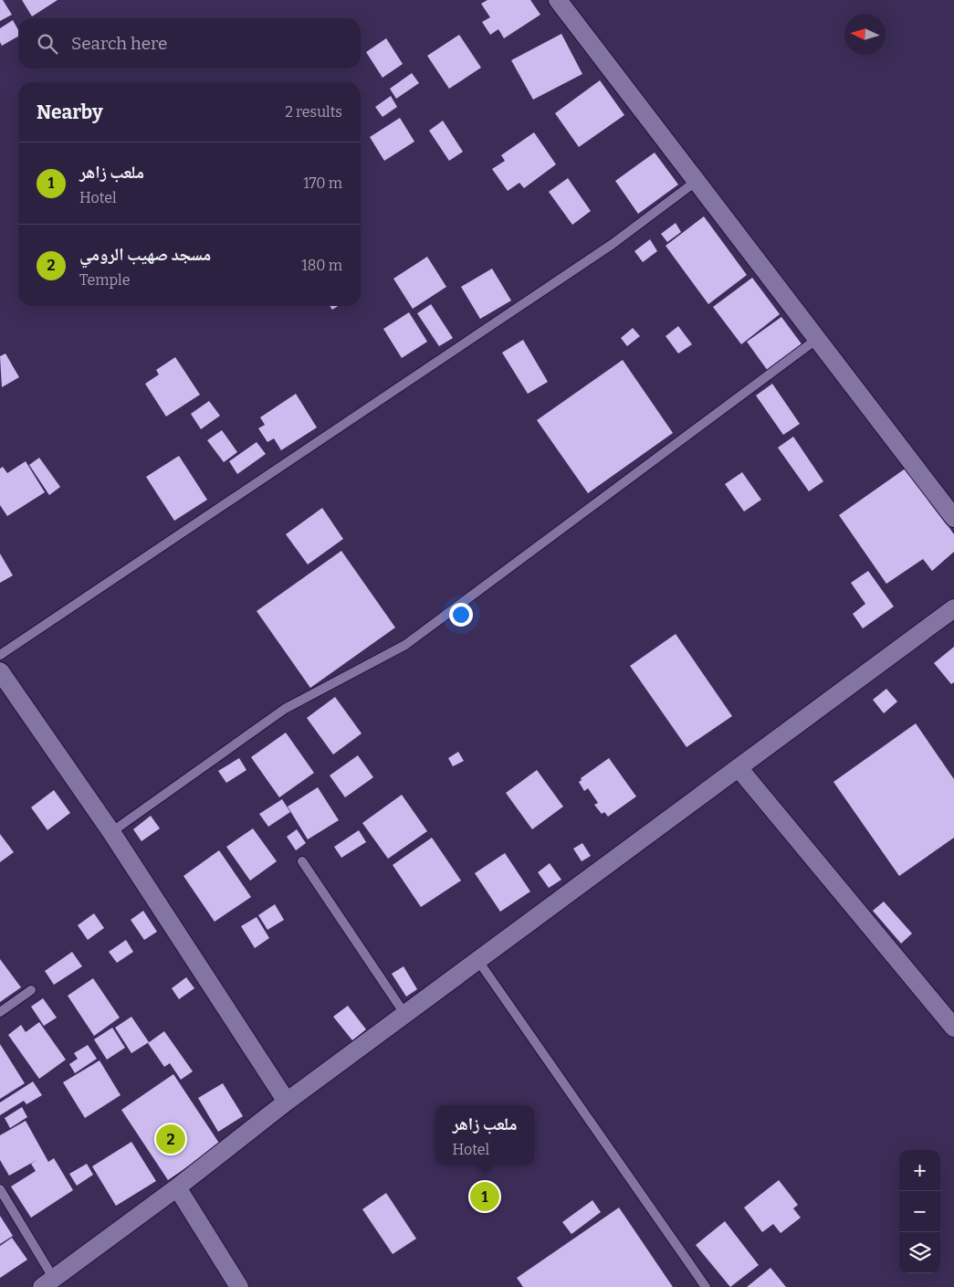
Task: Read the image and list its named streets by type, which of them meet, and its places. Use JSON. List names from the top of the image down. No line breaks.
{"north":"left","page":{"search":"Search here","heading":["Nearby","2 results"],"list":[{"mark":"1","name":"ملعب زاهر","note":"Hotel","value":"170 m"},{"mark":"2","name":"مسجد صهيب الرومي","note":"Temple","value":"180 m"}],"popup":["ملعب زاهر","Hotel"],"pins":["2","1"],"map_buttons":["+","−"]}}
